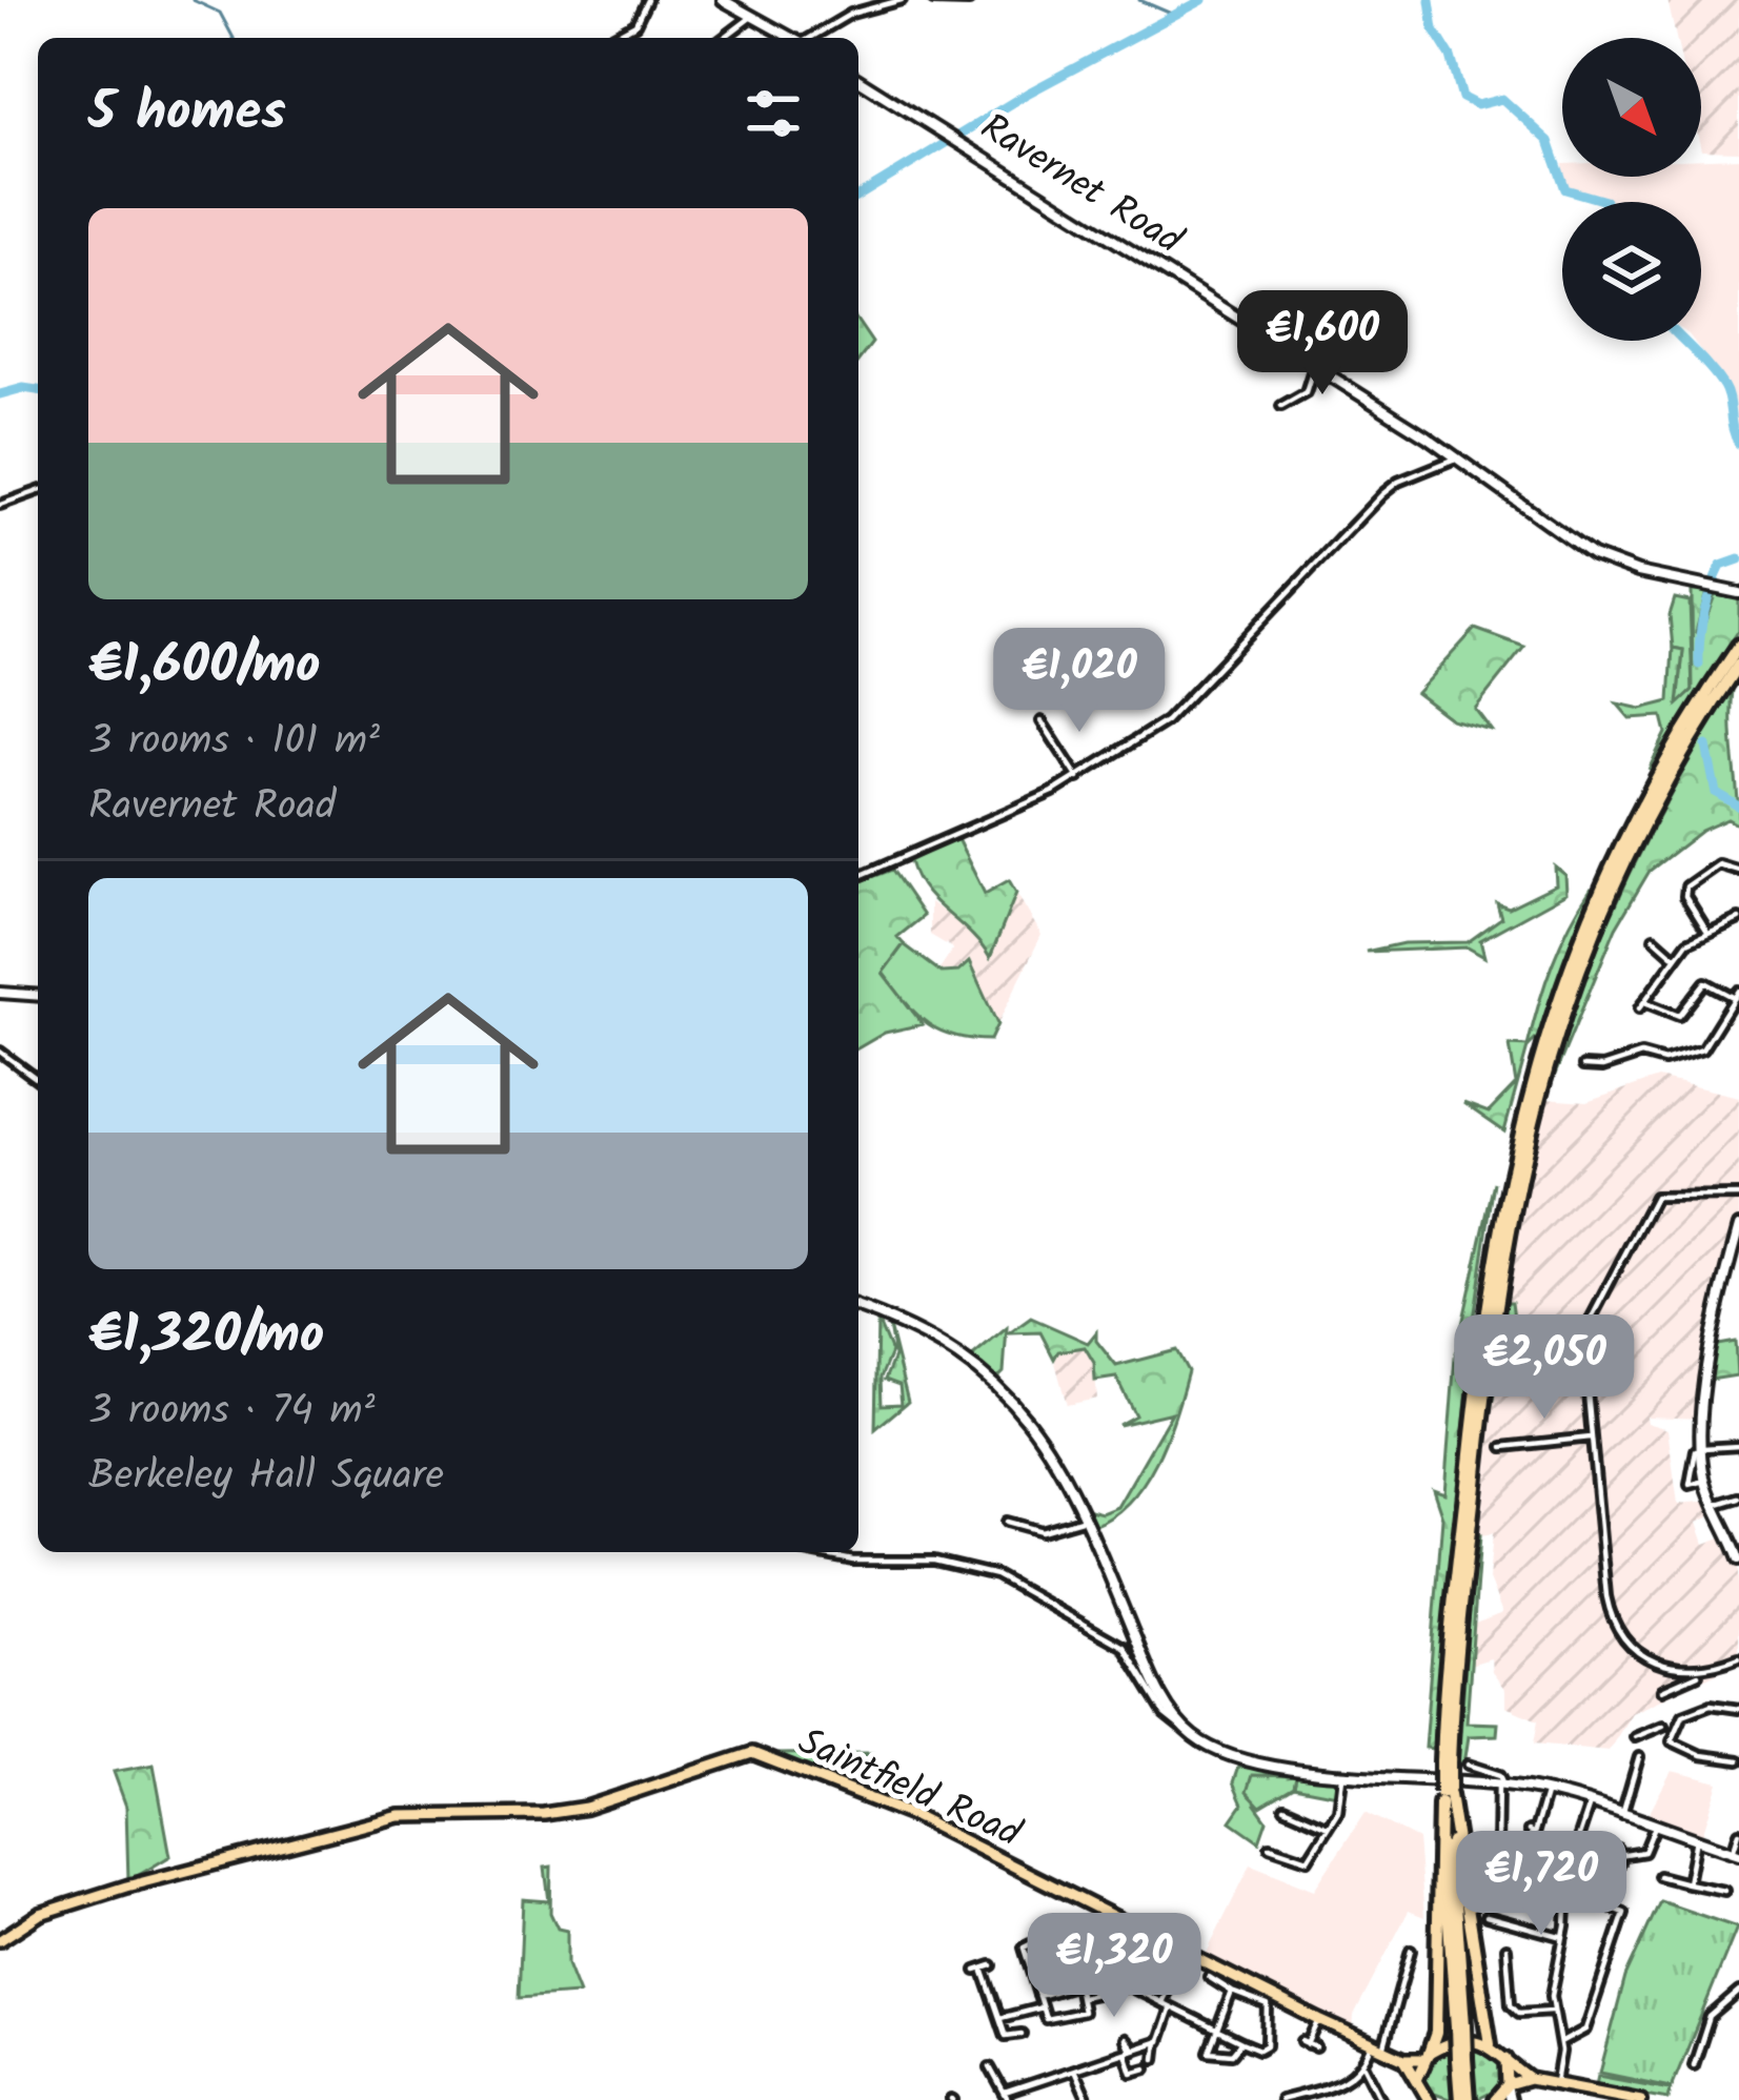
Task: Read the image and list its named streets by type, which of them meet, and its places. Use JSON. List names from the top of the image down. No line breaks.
{"streets":{"main road":["Saintfield Road"],"street":["Ravernet Road"]},"north":"bottom right","page":{"heading":"5 homes","list":[{"name":"€1,600/mo","note":"3 rooms · 101 m² · Ravernet Road"},{"name":"€1,320/mo","note":"3 rooms · 74 m² · Berkeley Hall Square"}],"price":["€1,600","€1,020","€2,050","€1,720","€1,320"]}}
